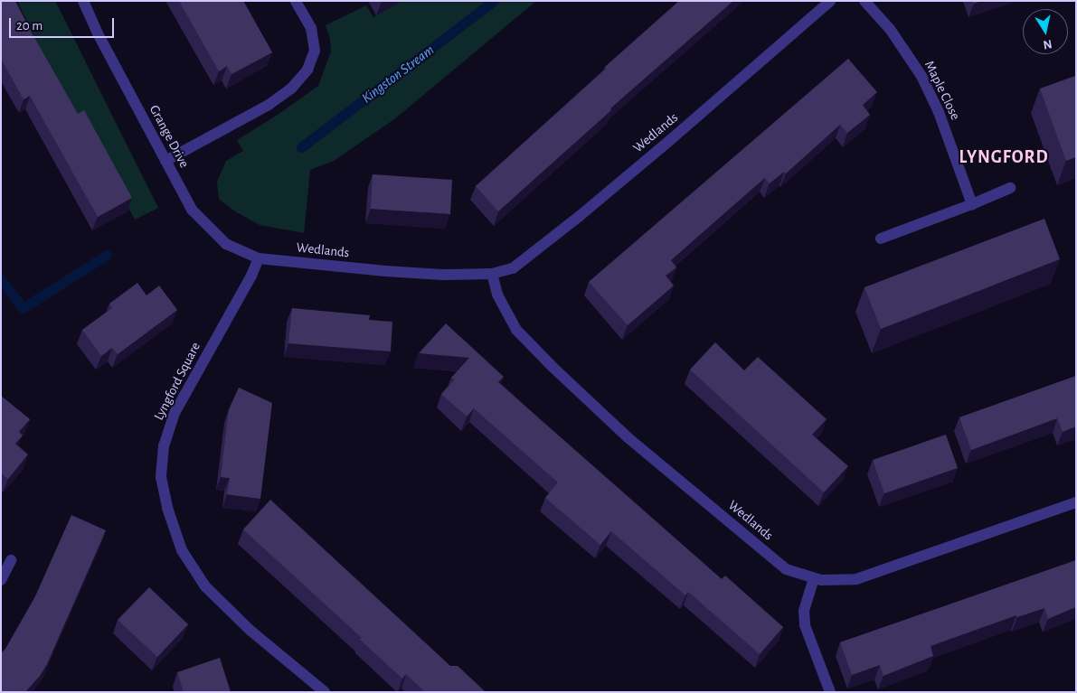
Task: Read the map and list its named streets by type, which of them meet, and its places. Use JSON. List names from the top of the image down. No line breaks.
{"streets":{"street":["Maple Close","Wedlands","Grange Drive","Lyngford Square"]},"crossings":[["Wedlands","Grange Drive"],["Wedlands","Lyngford Square"],["Grange Drive","Lyngford Square"]],"districts":["LYNGFORD"],"water":["Kingston Stream"],"scale_bar":"20 m","north":"bottom"}
